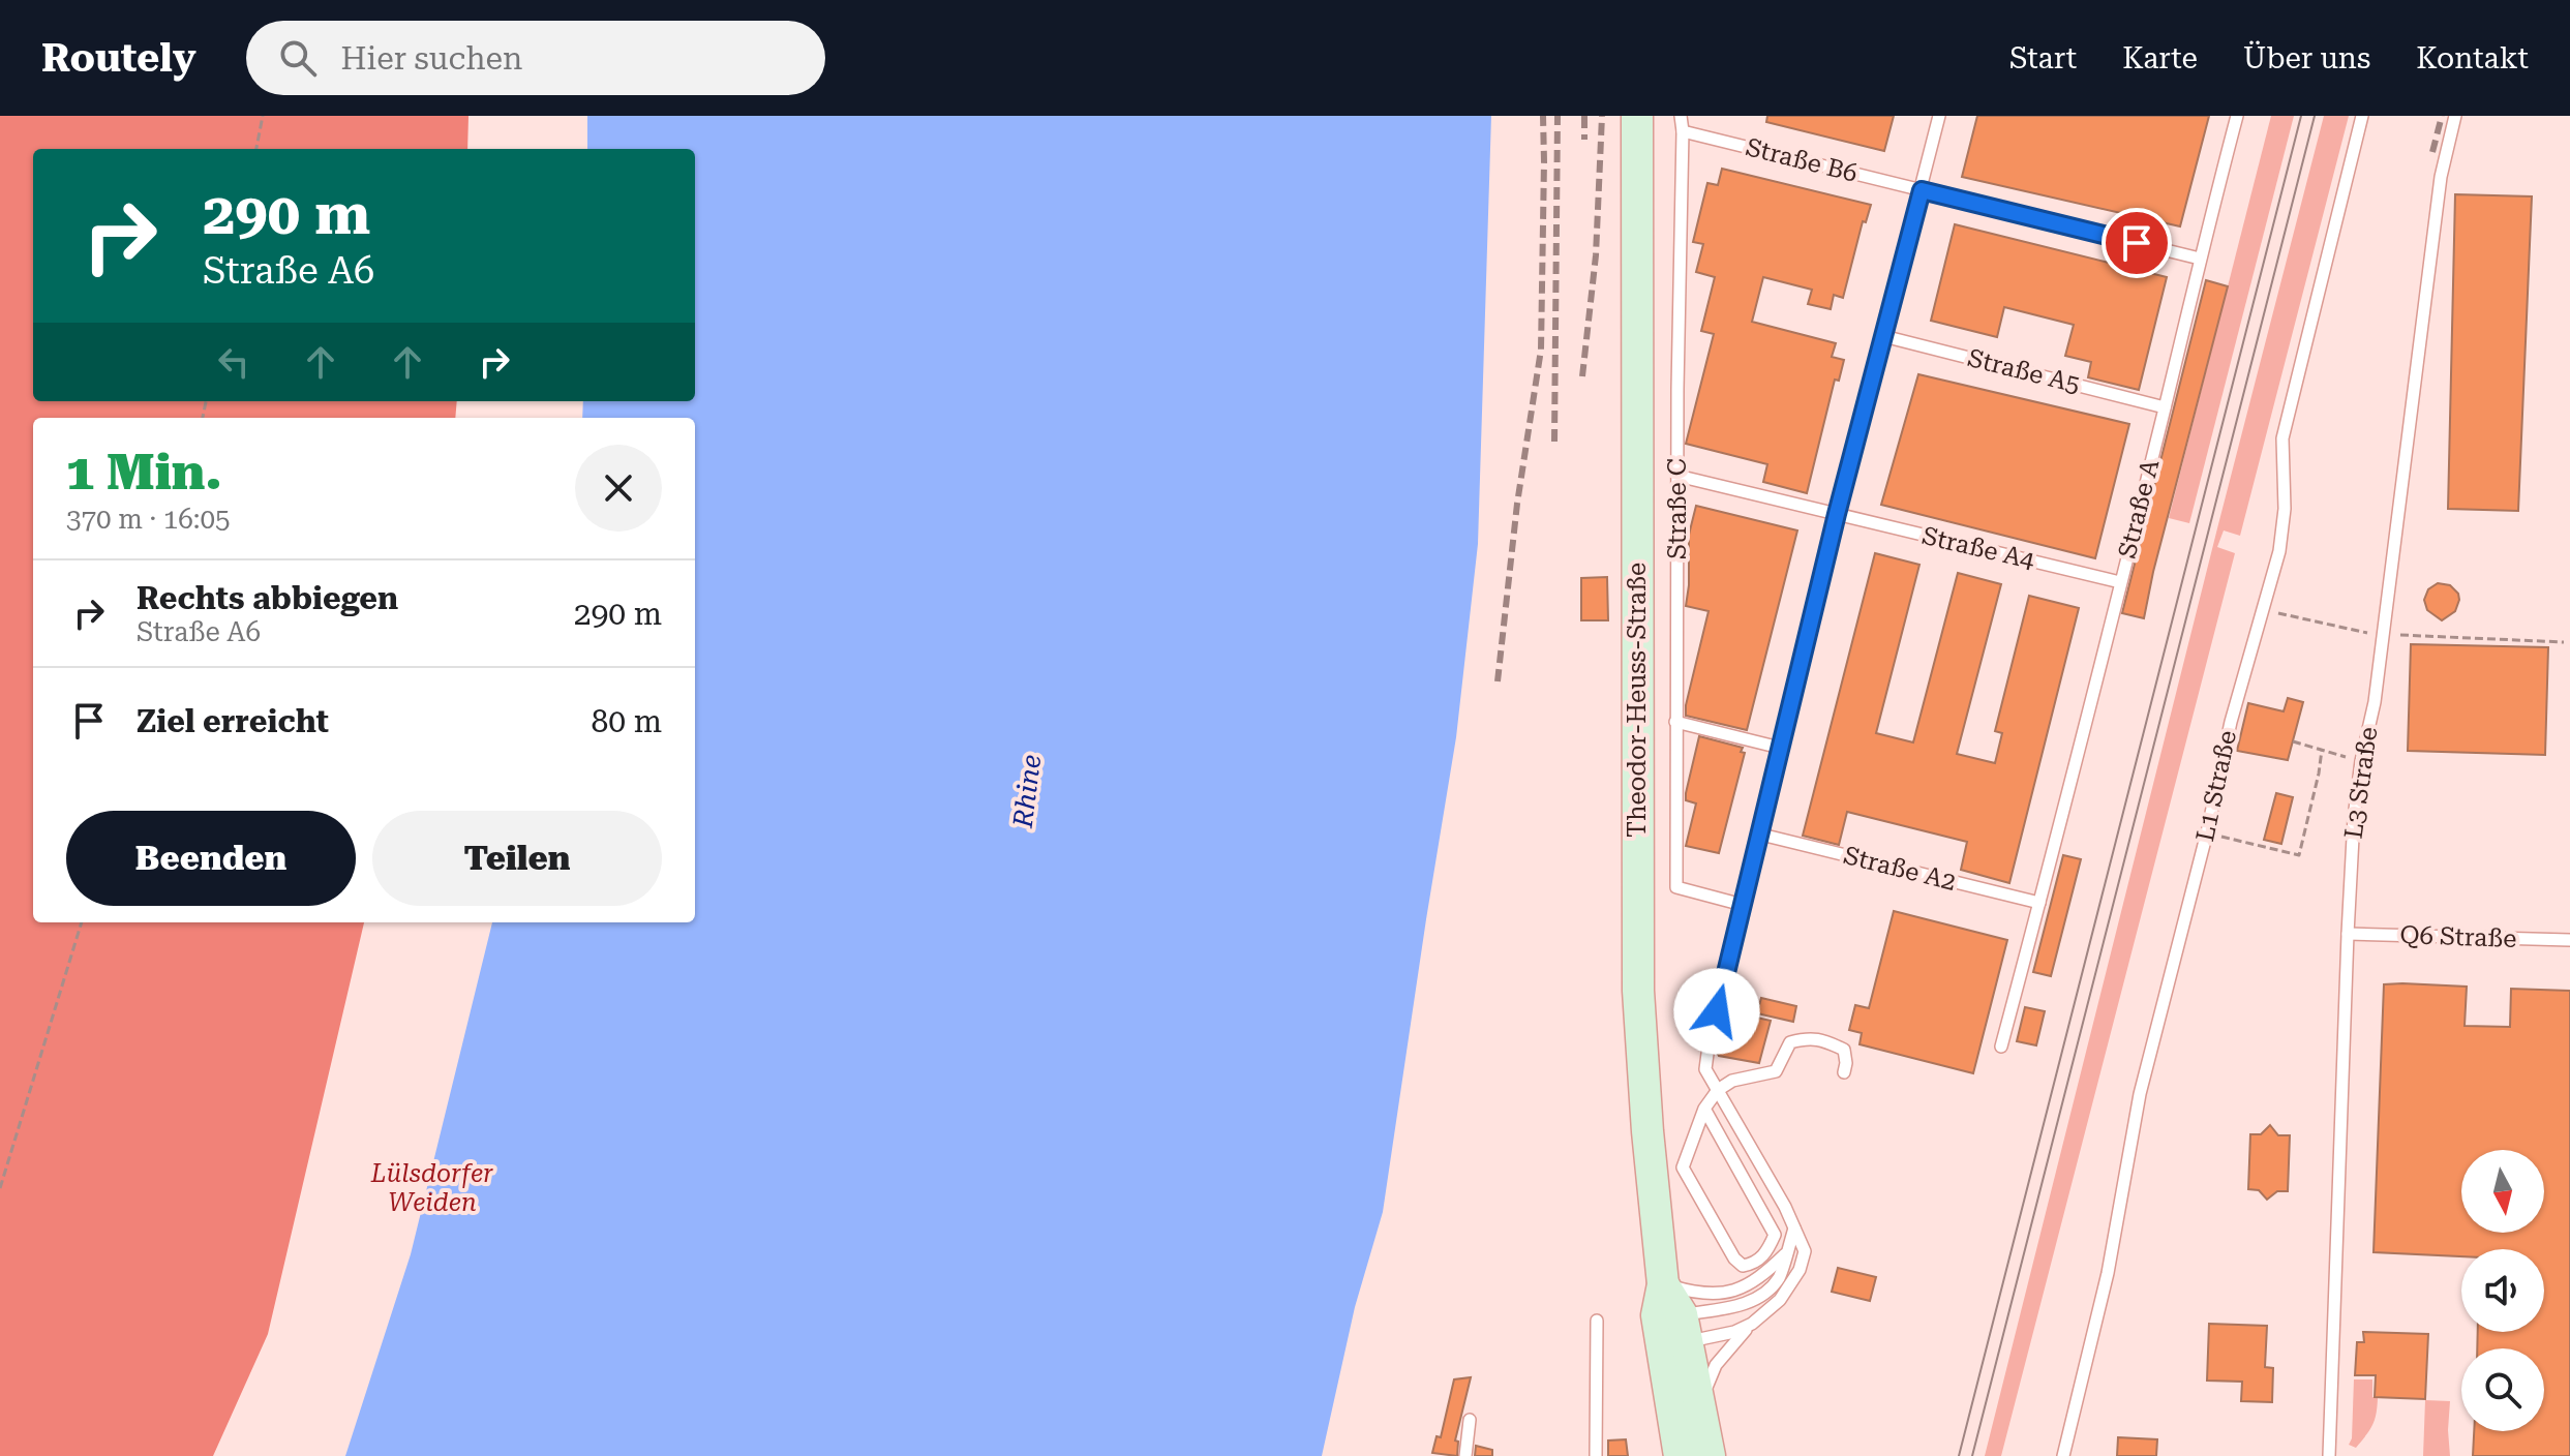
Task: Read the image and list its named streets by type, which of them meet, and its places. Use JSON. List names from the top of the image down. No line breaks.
{"streets":{"main road":["Theodor-Heuss-Straße"],"lane":["Straße B6","Straße A5","Straße C","Straße A","Straße A4","L3 Straße","L1 Straße","Straße A2","Q6 Straße"]},"crossings":[["Straße B6","Straße C"],["Straße B6","Straße A"],["Straße A5","Straße A"],["Straße C","Straße A4"],["Straße A","Straße A4"],["Straße A","Straße A2"],["L3 Straße","Q6 Straße"]],"water":["Rhine"],"parks":["Lülsdorfer Weiden"],"north":"bottom","page":{"header":"Routely","search":"Hier suchen","nav":["Start","Karte","Über uns","Kontakt"],"turn":["290 m","Straße A6"],"heading":["1 Min.","370 m · 16:05"],"list":[{"name":"Rechts abbiegen","note":"Straße A6","value":"290 m"},{"name":"Ziel erreicht","value":"80 m"}],"buttons":["Beenden","Teilen"]}}
